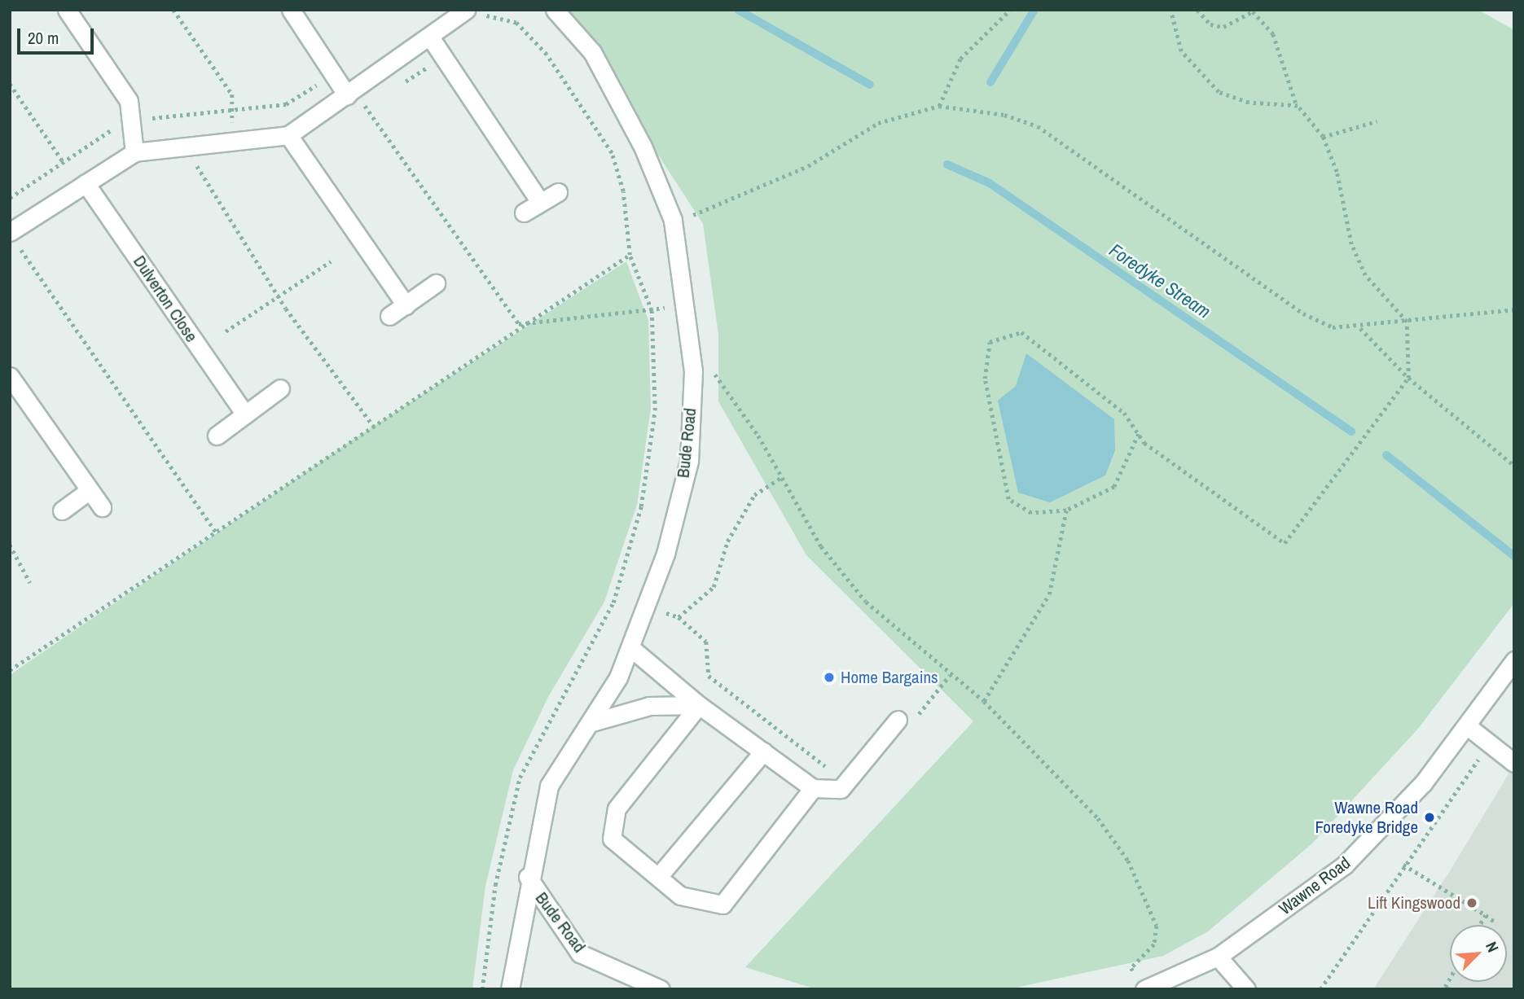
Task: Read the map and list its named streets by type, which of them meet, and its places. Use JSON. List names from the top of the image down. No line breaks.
{"streets":{"street":["Dulverton Close","Bude Road","Wawne Road"]},"water":["Foredyke Stream"],"places":["Home Bargains","Wawne Road Foredyke Bridge","Lift Kingswood"],"scale_bar":"20 m","north":"top right"}
